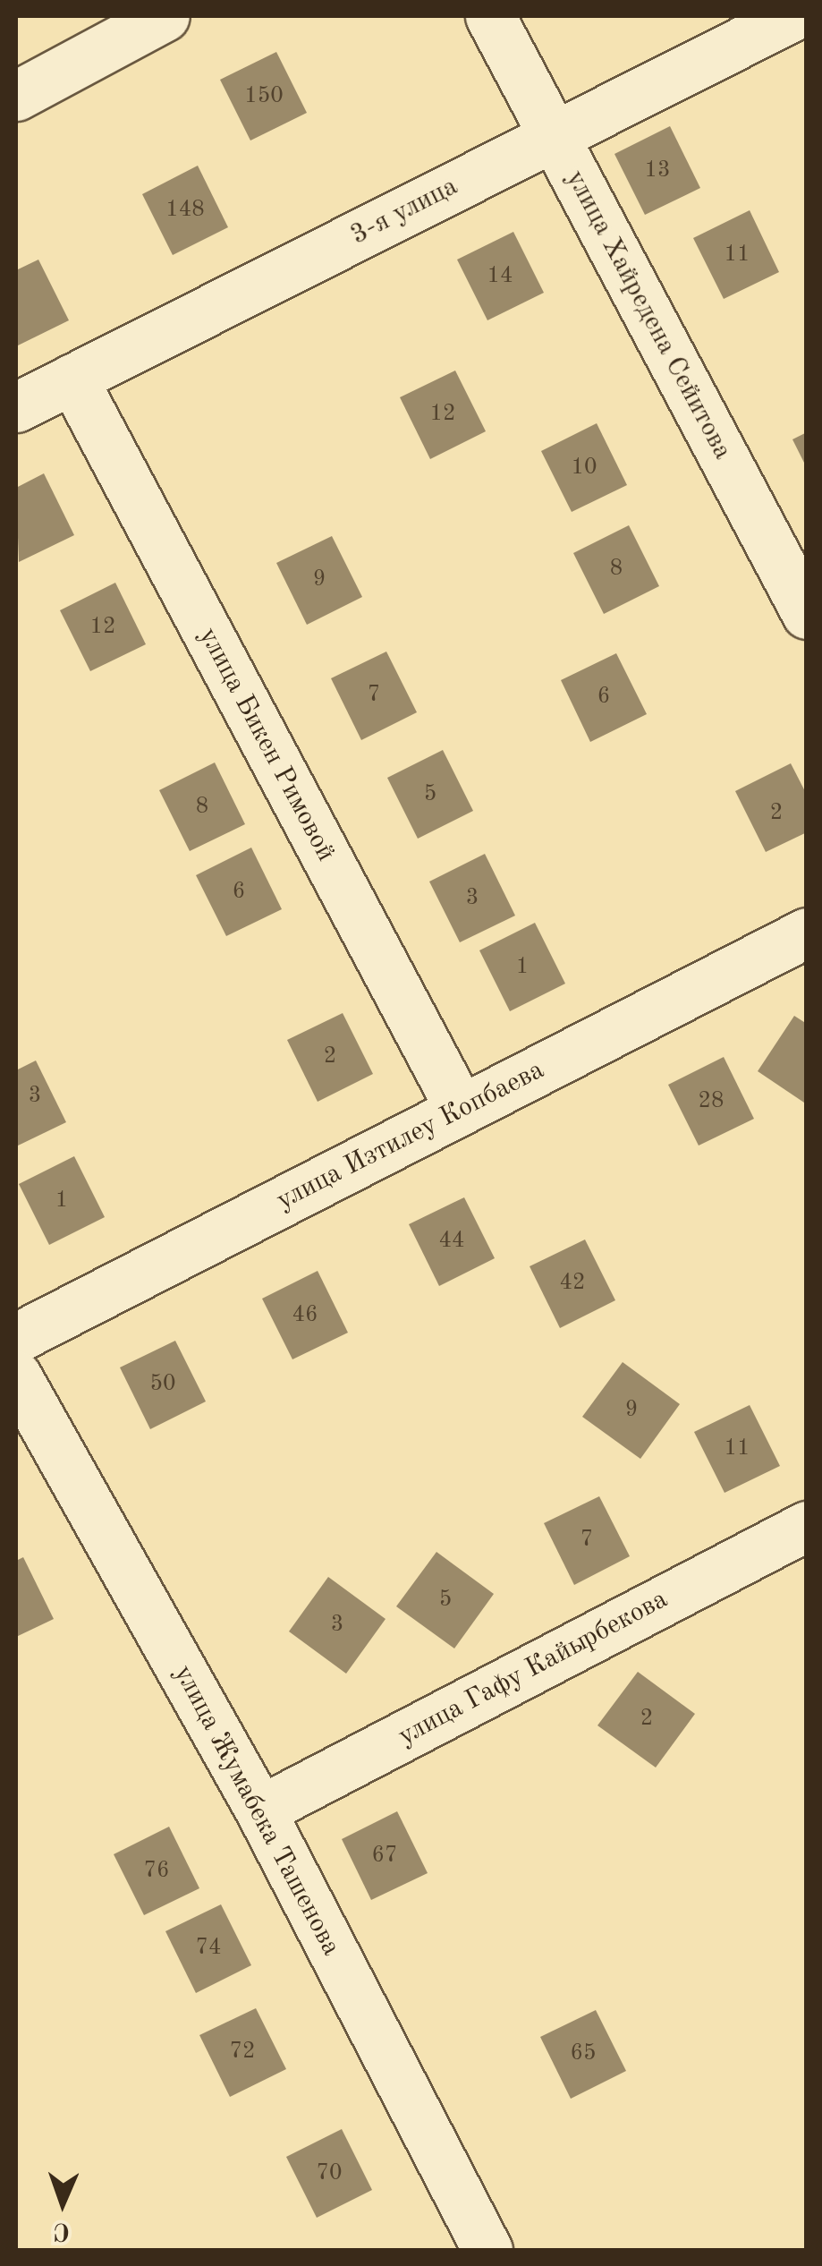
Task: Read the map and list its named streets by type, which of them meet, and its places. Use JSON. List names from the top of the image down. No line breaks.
{"streets":{"street":["3-я улица","улица Хайредена Сейитова","улица Бикен Римовой","улица Изтилеу Копбаева","улица Гафу Кайырбекова","улица Жумабека Ташенова"]},"crossings":[["3-я улица","улица Хайредена Сейитова"],["3-я улица","улица Бикен Римовой"],["улица Бикен Римовой","улица Изтилеу Копбаева"],["улица Гафу Кайырбекова","улица Жумабека Ташенова"]],"house_numbers":["150","13","148","11","14","12","10","8","9","12","7","6","5","8","2","6","3","1","2","3","28","1","44","42","46","50","9","11","7","5","3","2","67","76","74","72","65","70"],"north":"bottom"}
